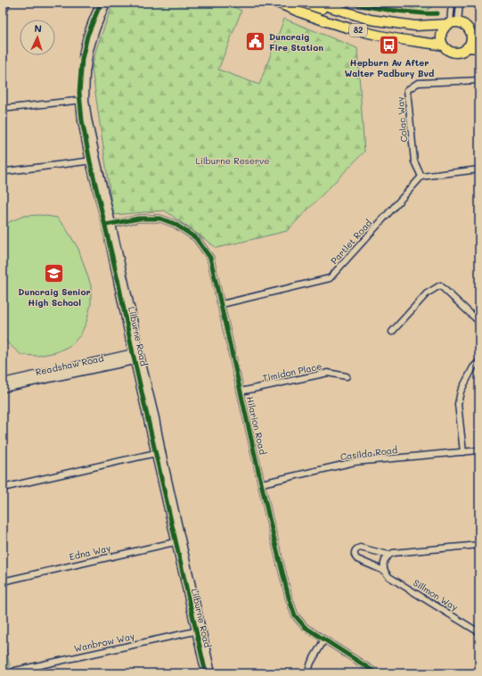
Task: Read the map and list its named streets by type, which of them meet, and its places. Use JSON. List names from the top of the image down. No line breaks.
{"streets":{"main road":["82"],"street":["Colac Way","Partlet Road","Lilburne Road","Readshaw Road","Timidon Place","Hilarion Road","Casilda Road","Edna Way","Sillmon Way","Wanbrow Way"]},"crossings":[["Colac Way","Partlet Road"],["Partlet Road","Hilarion Road"],["Lilburne Road","Readshaw Road"],["Lilburne Road","Hilarion Road"],["Lilburne Road","Edna Way"],["Lilburne Road","Wanbrow Way"],["Timidon Place","Hilarion Road"],["Hilarion Road","Casilda Road"]],"parks":["Lilburne Reserve"],"places":{"public building":["Duncraig Fire Station"],"bus stop":["Hepburn Av After Walter Padbury Bvd"],"school or university":["Duncraig Senior High School"]},"north":"top"}
